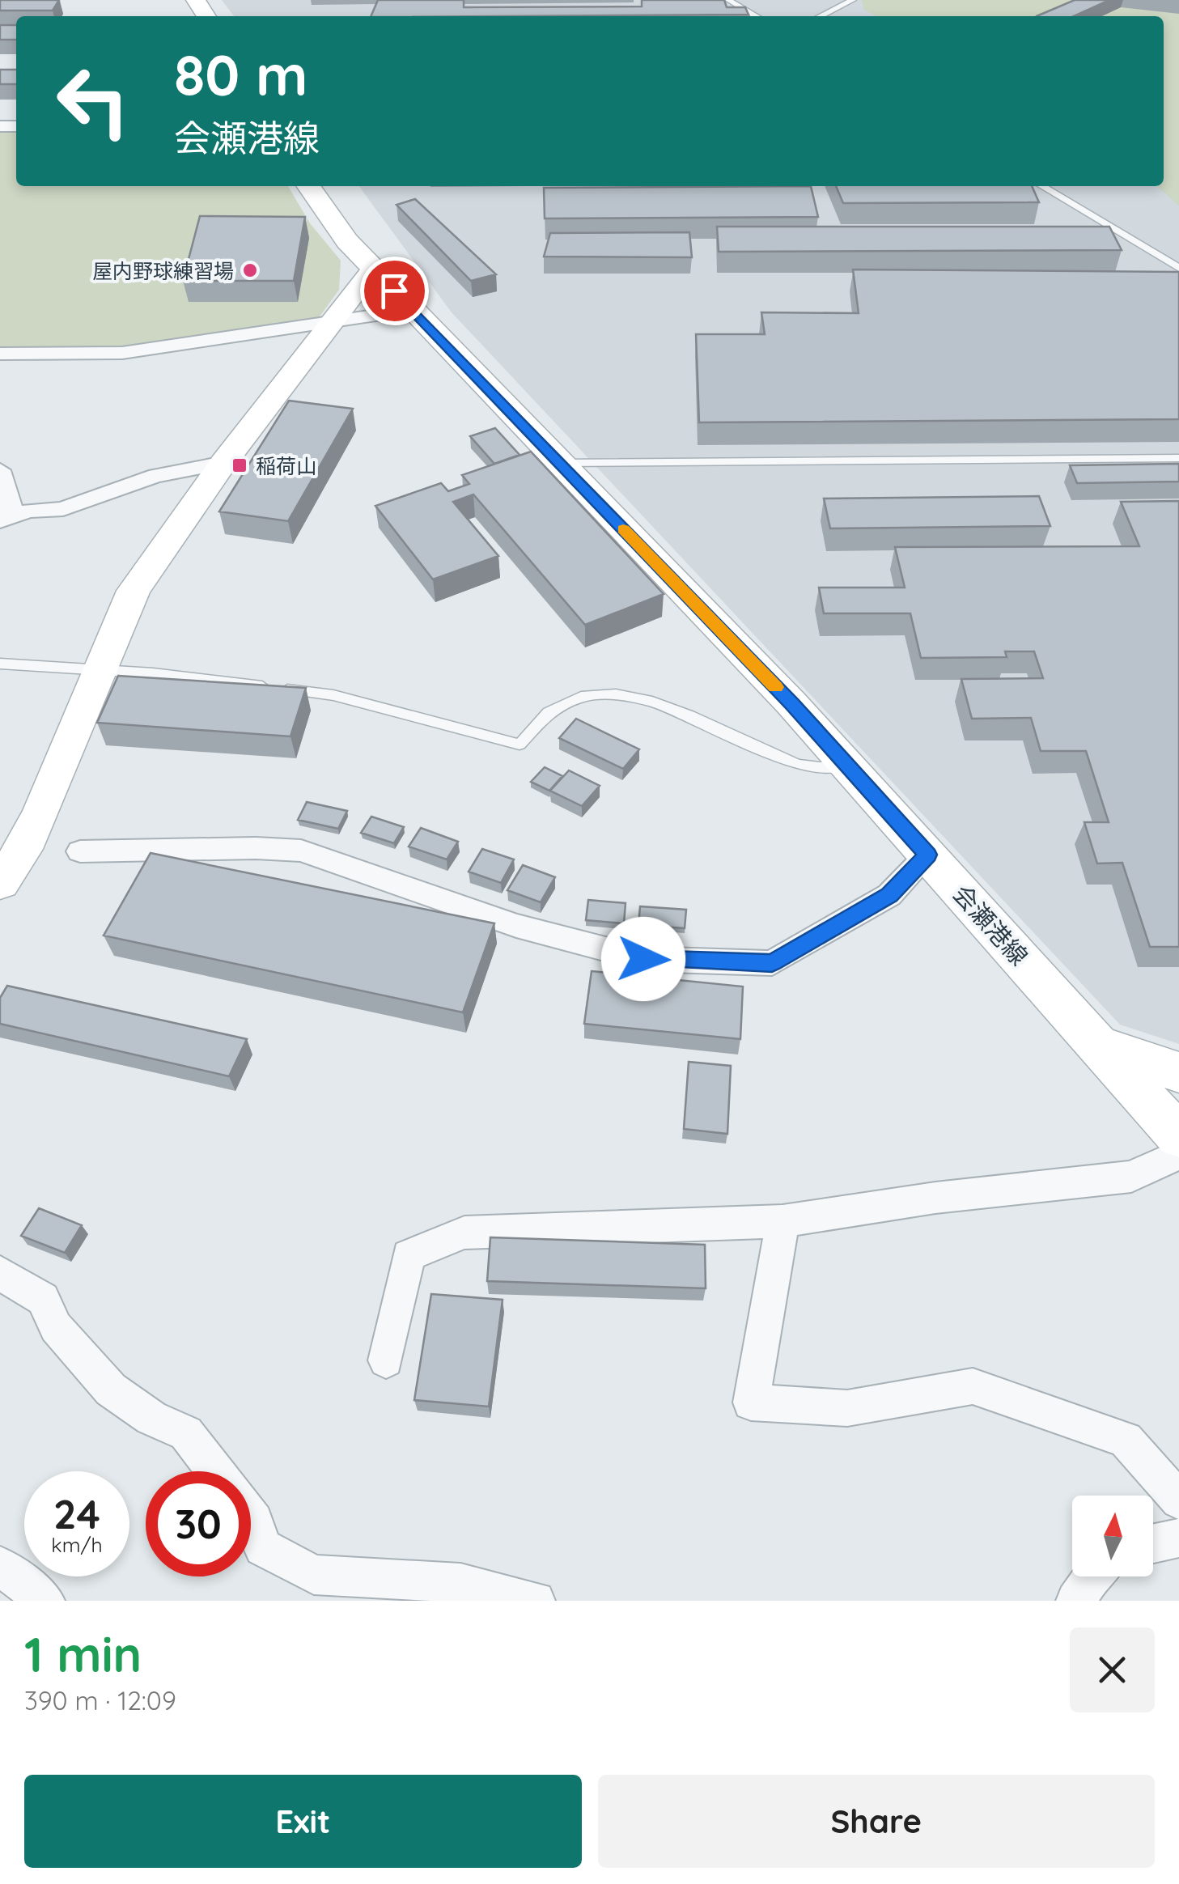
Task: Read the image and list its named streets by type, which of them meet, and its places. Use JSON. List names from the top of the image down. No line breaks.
{"streets":{"main road":["会瀬港線"]},"places":{"other":["屋内野球練習場"],"transit":["稲荷山"]},"north":"top","page":{"turn":["80 m","会瀬港線"],"speed":"24 km/h","limit":"30","heading":["1 min","390 m · 12:09"],"buttons":["Exit","Share"]}}
